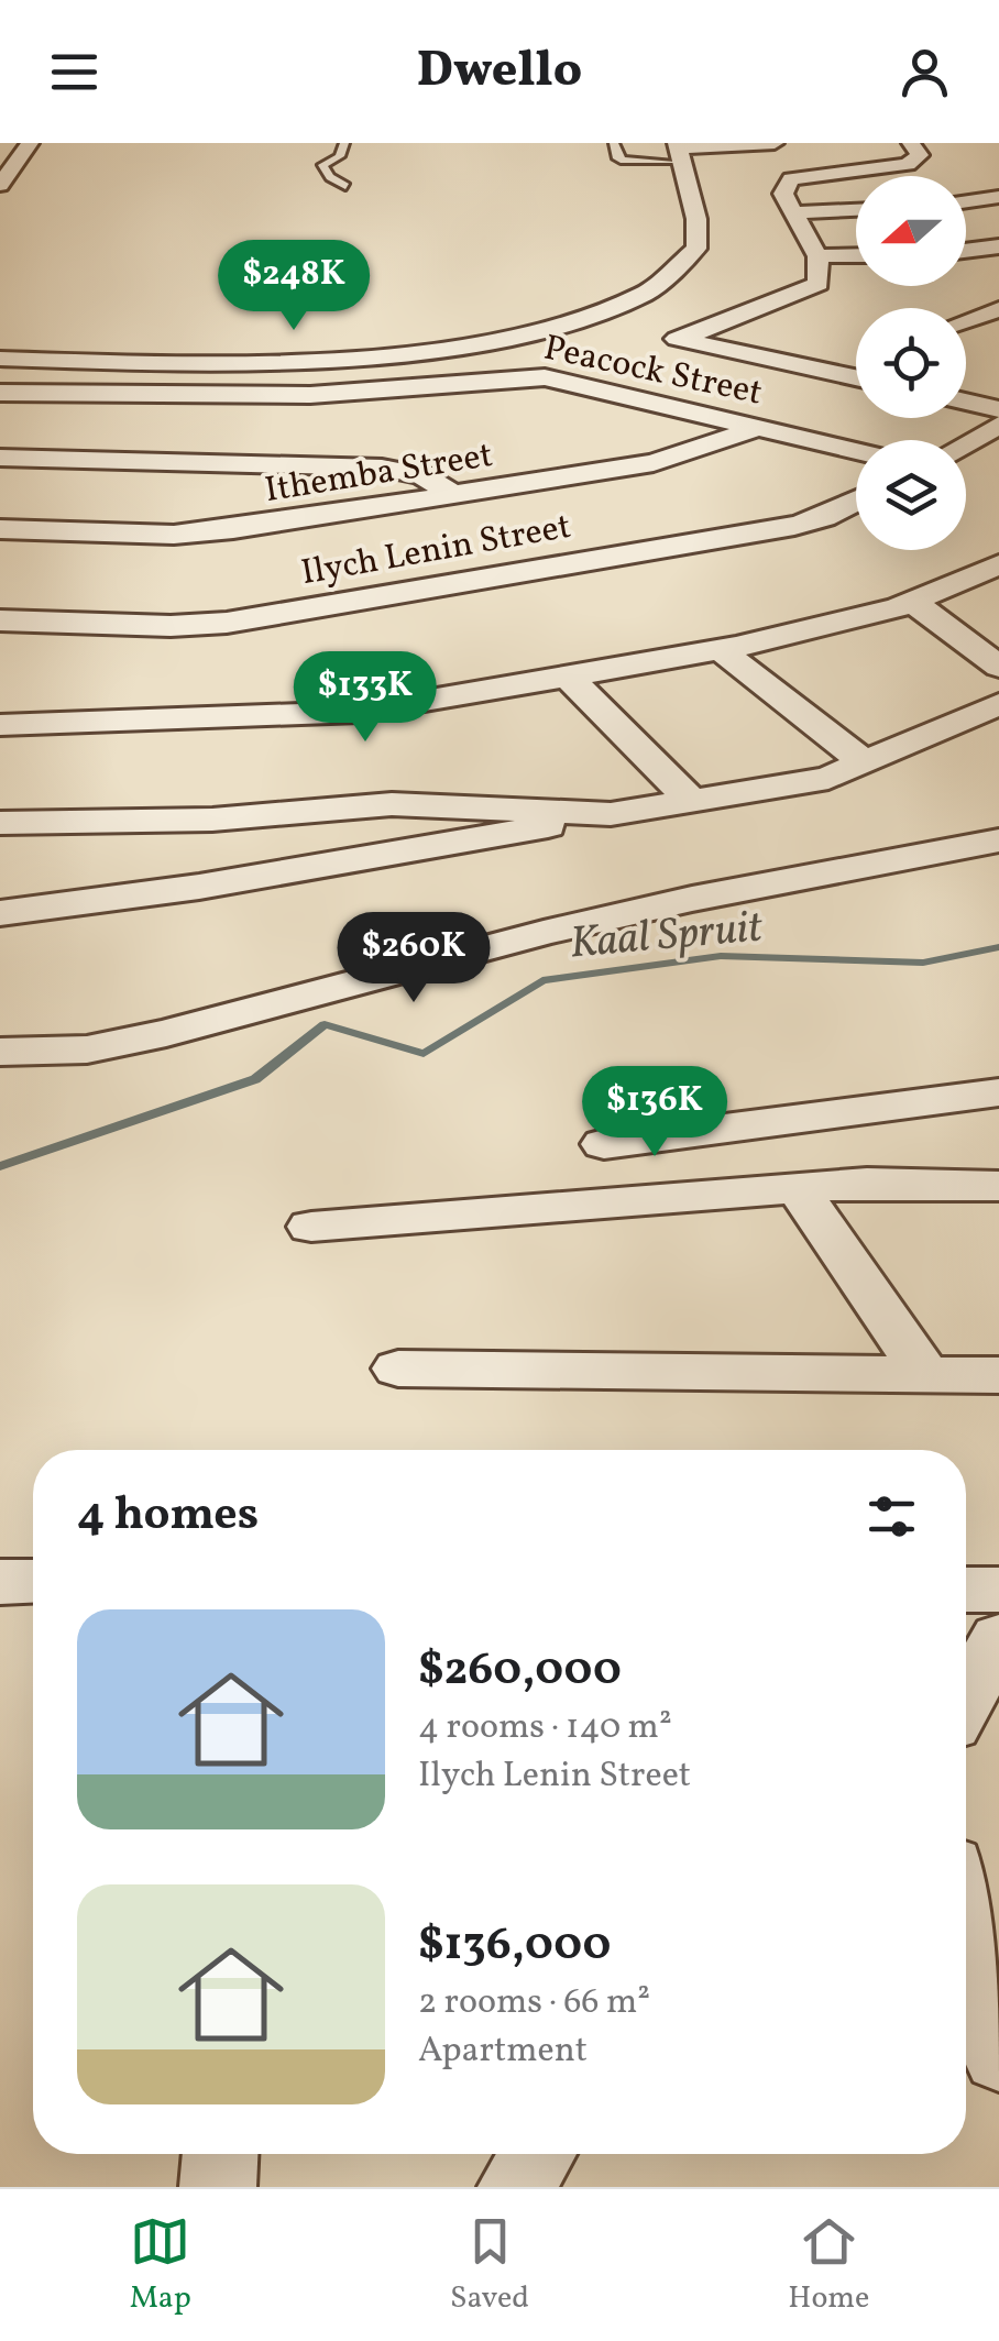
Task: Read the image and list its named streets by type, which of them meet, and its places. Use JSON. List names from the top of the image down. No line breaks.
{"streets":{"street":["Peacock Street","Ithemba Street","Ilych Lenin Street"]},"crossings":[["Peacock Street","Ithemba Street"],["Ithemba Street","Ilych Lenin Street"]],"water":["Kaal Spruit"],"north":"left","page":{"header":"Dwello","price":["$248K","$133K","$260K","$136K"],"heading":"4 homes","list":[{"name":"$260,000","note":"4 rooms · 140 m² · Ilych Lenin Street"},{"name":"$136,000","note":"2 rooms · 66 m² · Apartment"}],"tabs":["Map","Saved","Home"]}}
